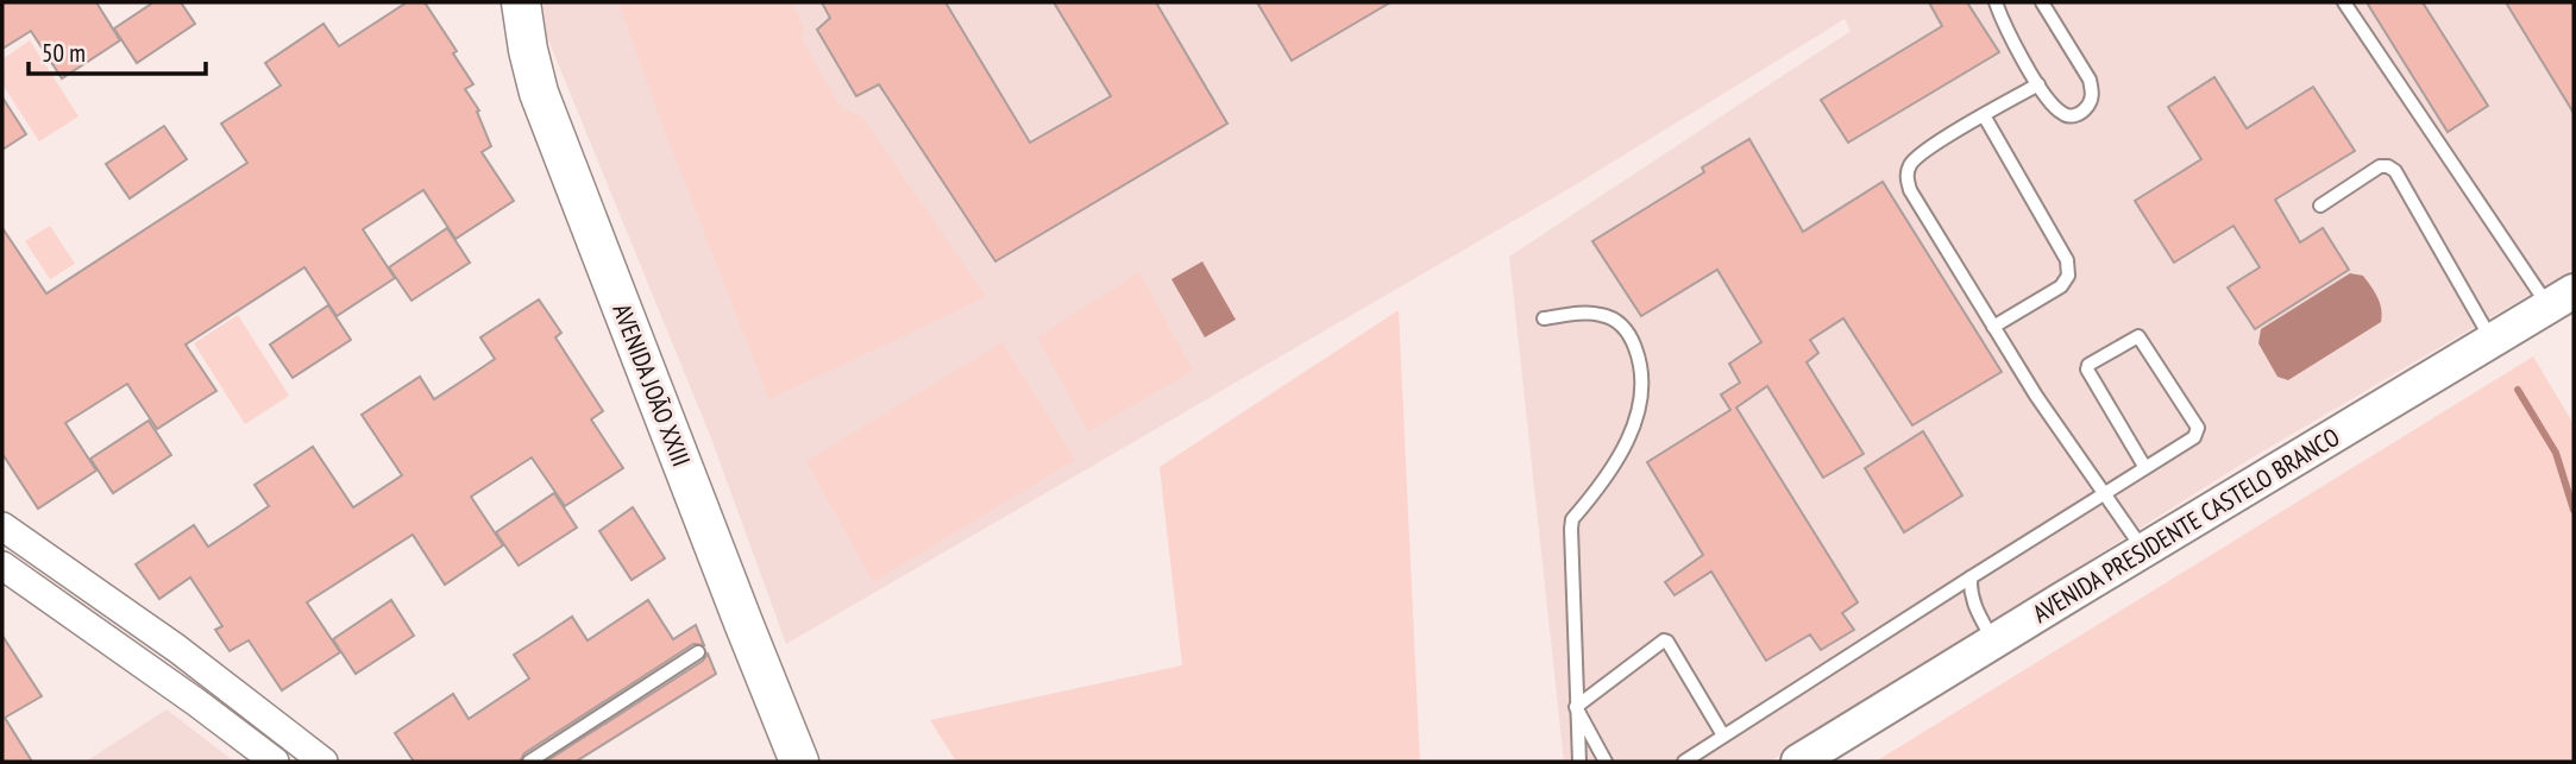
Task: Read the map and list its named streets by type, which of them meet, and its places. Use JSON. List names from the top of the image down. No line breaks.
{"streets":{"main road":["AVENIDA JOÃO XXIII"],"street":["AVENIDA PRESIDENTE CASTELO BRANCO"]},"scale_bar":"50 m"}
